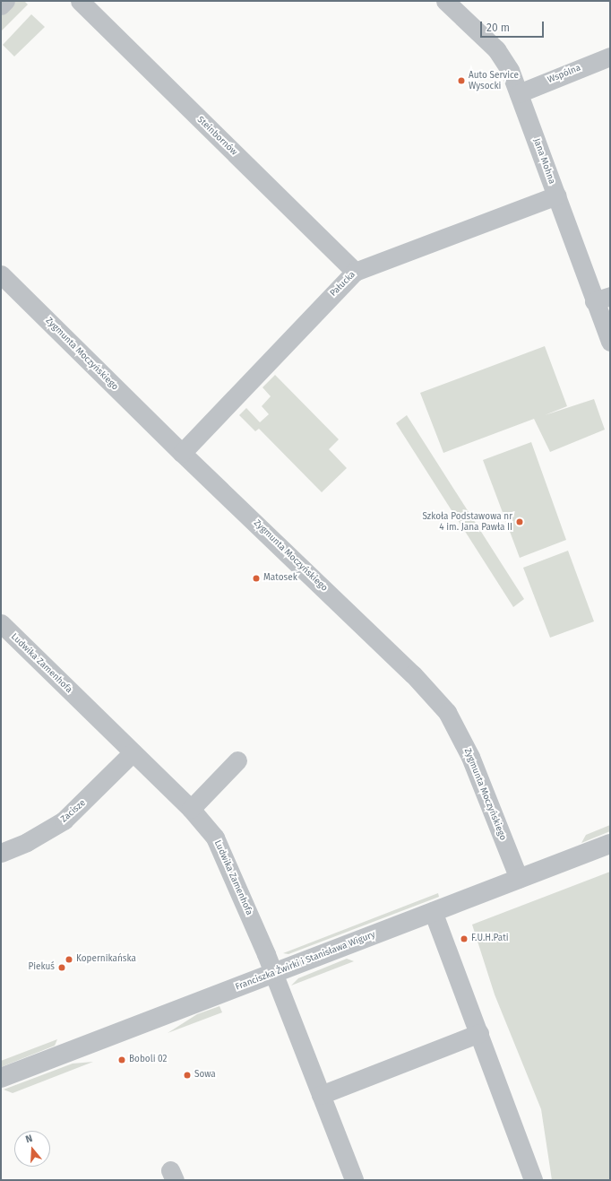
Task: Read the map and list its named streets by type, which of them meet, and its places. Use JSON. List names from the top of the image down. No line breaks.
{"streets":{"street":["Wspólna","Steinbornów","Jana Mohna","Pałucka","Zygmunta Moczyńskiego","Ludwika Zamenhofa","Zacisze","Franciszka Żwirki i Stanisława Wigury"]},"crossings":[["Wspólna","Jana Mohna"],["Steinbornów","Pałucka"],["Jana Mohna","Pałucka"],["Pałucka","Zygmunta Moczyńskiego"],["Zygmunta Moczyńskiego","Franciszka Żwirki i Stanisława Wigury"],["Ludwika Zamenhofa","Zacisze"],["Ludwika Zamenhofa","Franciszka Żwirki i Stanisława Wigury"]],"places":["Auto Service Wysocki","Szkoła Podstawowa nr 4 im. Jana Pawła II","Matosek","F.U.H.Pati","Kopernikańska","Piekuś","Boboli 02","Sowa"],"scale_bar":"20 m","north":"top"}
